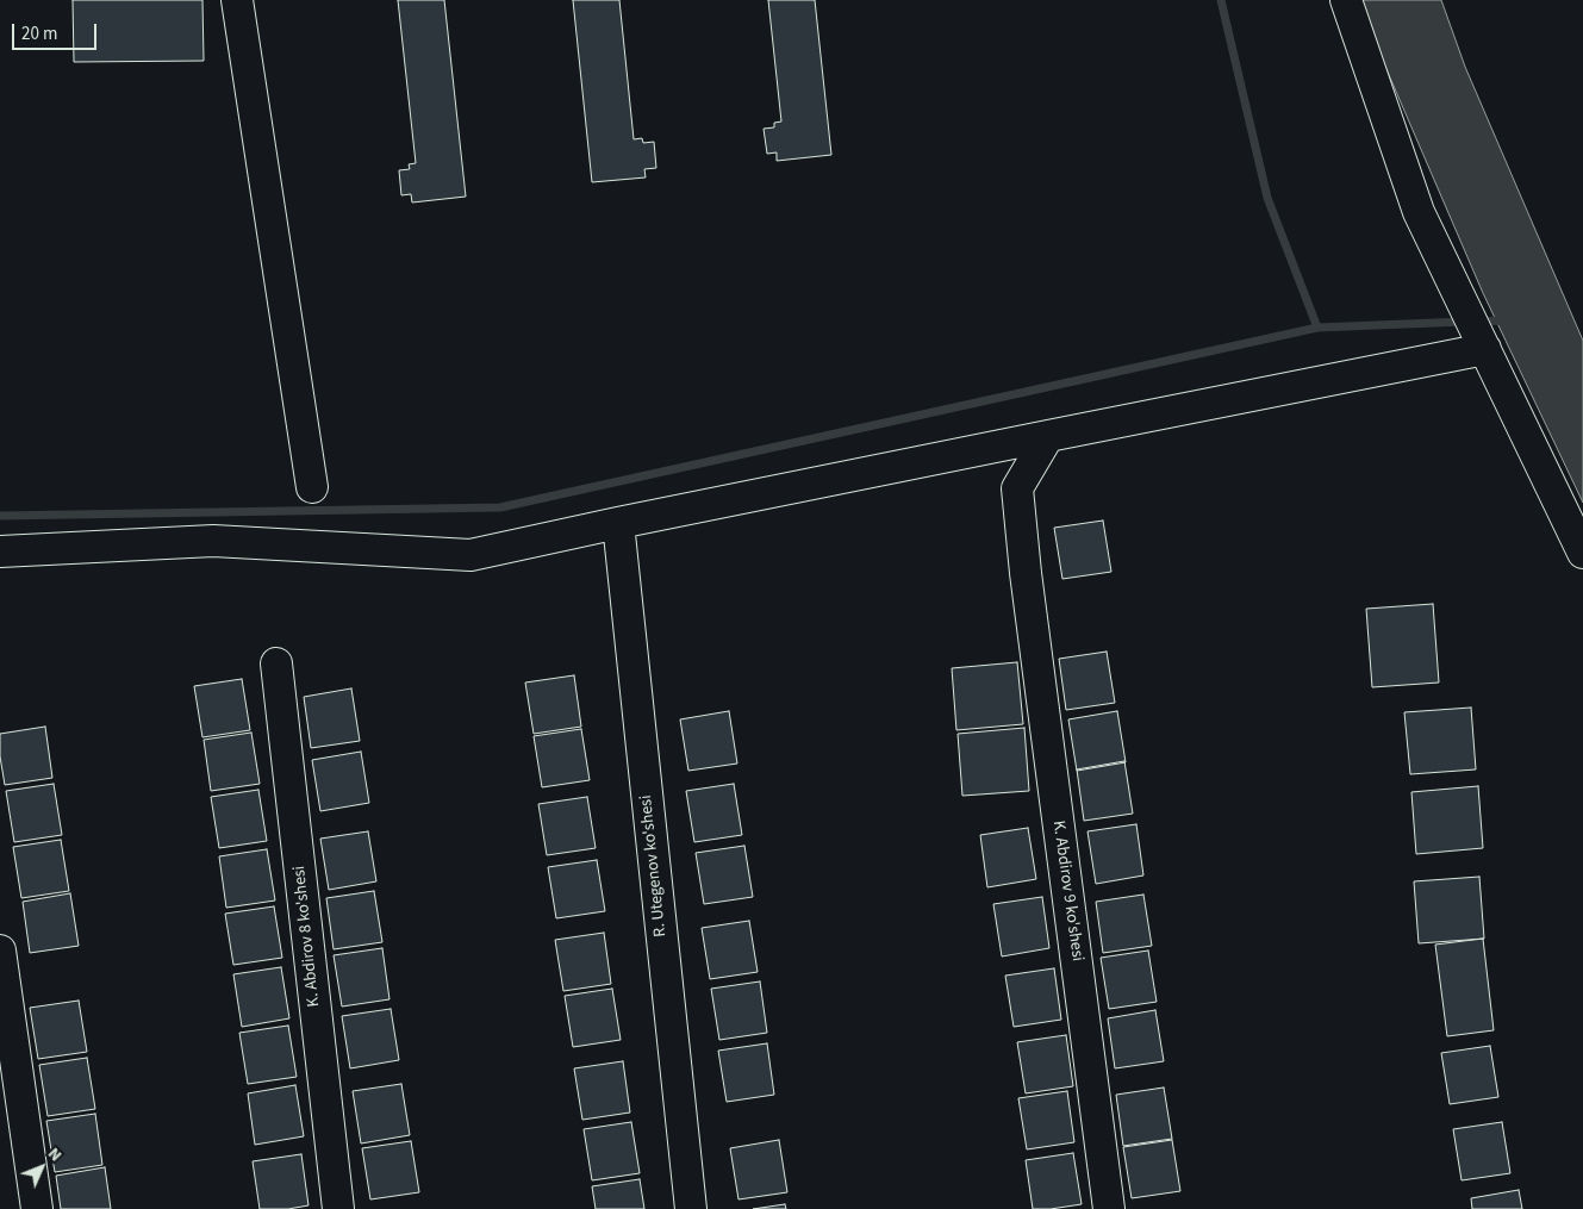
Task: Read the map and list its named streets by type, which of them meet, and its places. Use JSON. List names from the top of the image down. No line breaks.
{"streets":{"street":["R. Utegenov ko'shesi","K. Abdirov 9 ko'shesi","K. Abdirov 8 ko'shesi"]},"scale_bar":"20 m","north":"top right"}
